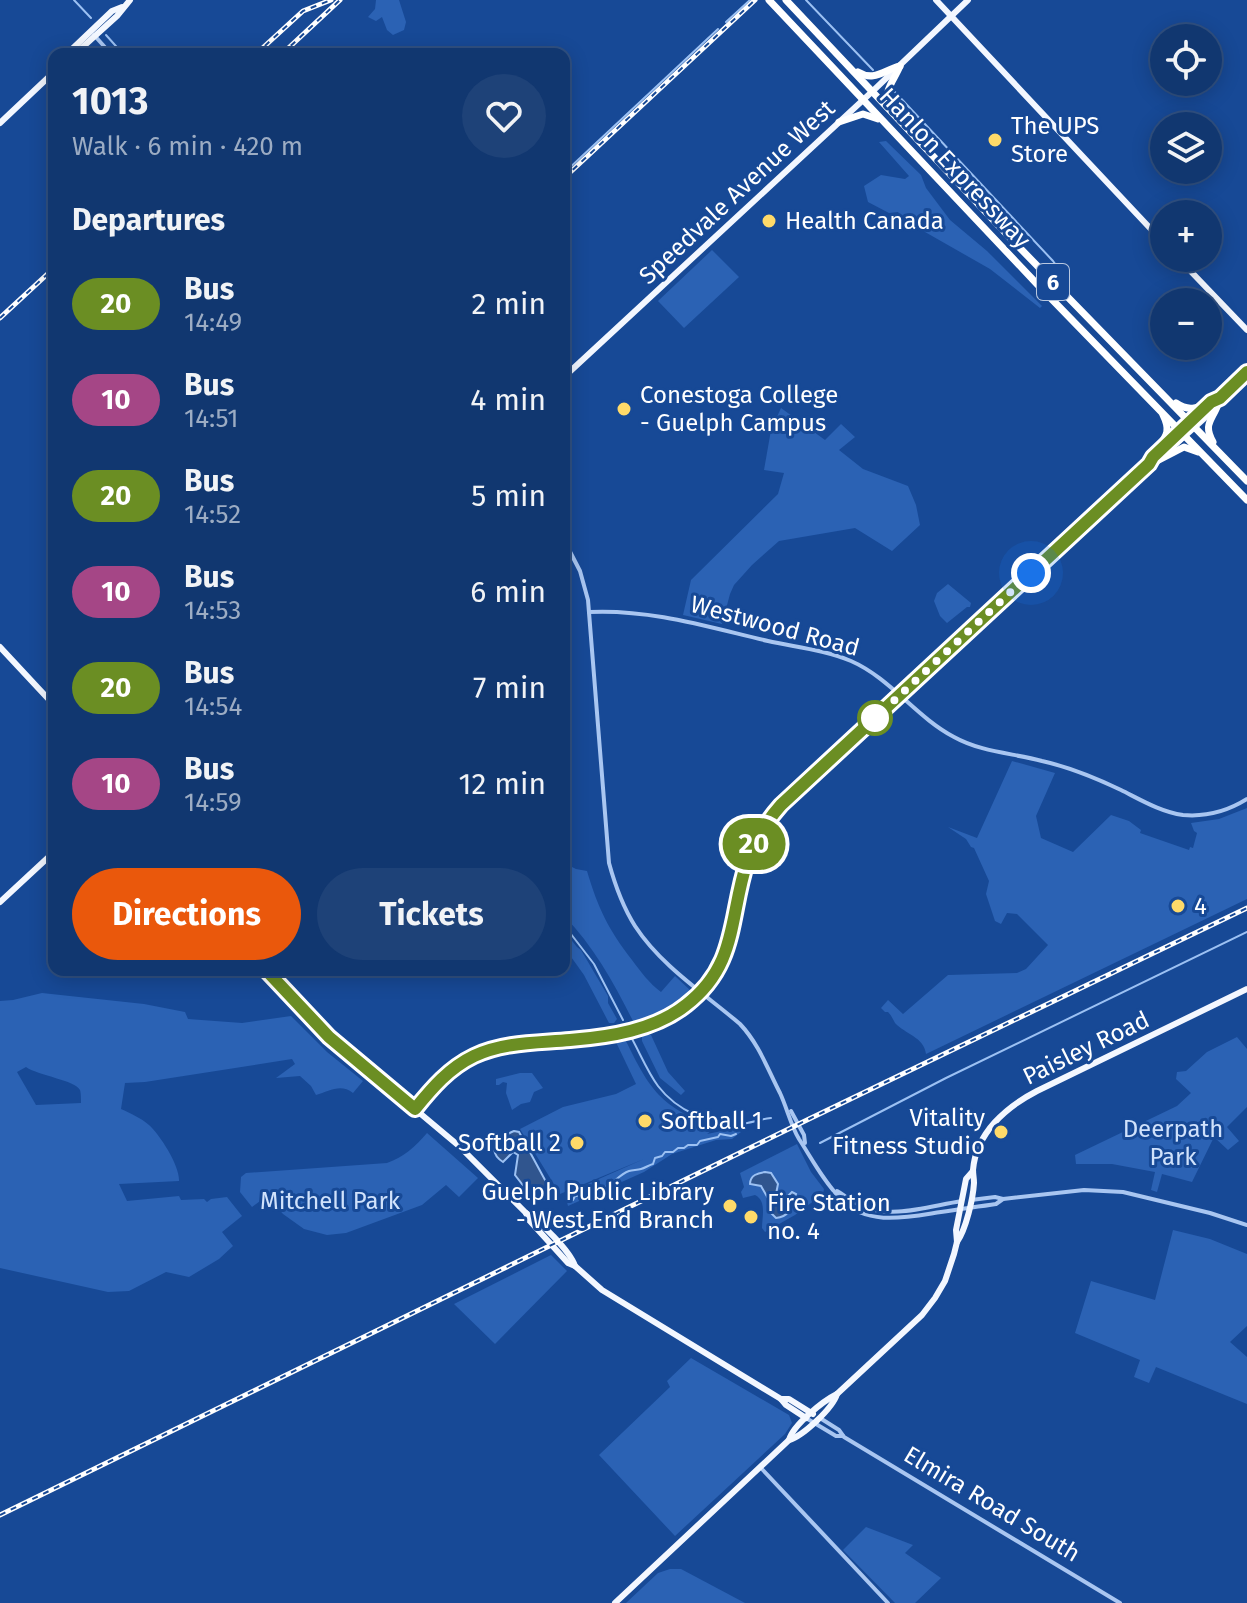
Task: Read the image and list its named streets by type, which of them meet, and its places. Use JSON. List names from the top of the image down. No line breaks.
{"streets":{"highway":["Hanlon Expressway","6"],"main road":["Speedvale Avenue West","Paisley Road","Elmira Road South"],"street":["Westwood Road"]},"crossings":[["Hanlon Expressway","Speedvale Avenue West"],["Paisley Road","Elmira Road South"]],"parks":["Deerpath Park","Mitchell Park"],"places":["The UPS Store","Health Canada","Conestoga College - Guelph Campus","4","Softball 1","Vitality Fitness Studio","Softball 2","Guelph Public Library - West End Branch","Fire Station no. 4"],"lines":["bus line 20"],"page":{"on_map":"20","map_buttons":["+","−"],"heading":[["1013","Walk · 6 min · 420 m"],"Departures"],"list":[{"mark":"20","name":"Bus","note":"14:49","value":"2 min"},{"mark":"10","name":"Bus","note":"14:51","value":"4 min"},{"mark":"20","name":"Bus","note":"14:52","value":"5 min"},{"mark":"10","name":"Bus","note":"14:53","value":"6 min"},{"mark":"20","name":"Bus","note":"14:54","value":"7 min"},{"mark":"10","name":"Bus","note":"14:59","value":"12 min"}],"buttons":["Directions","Tickets"]}}
